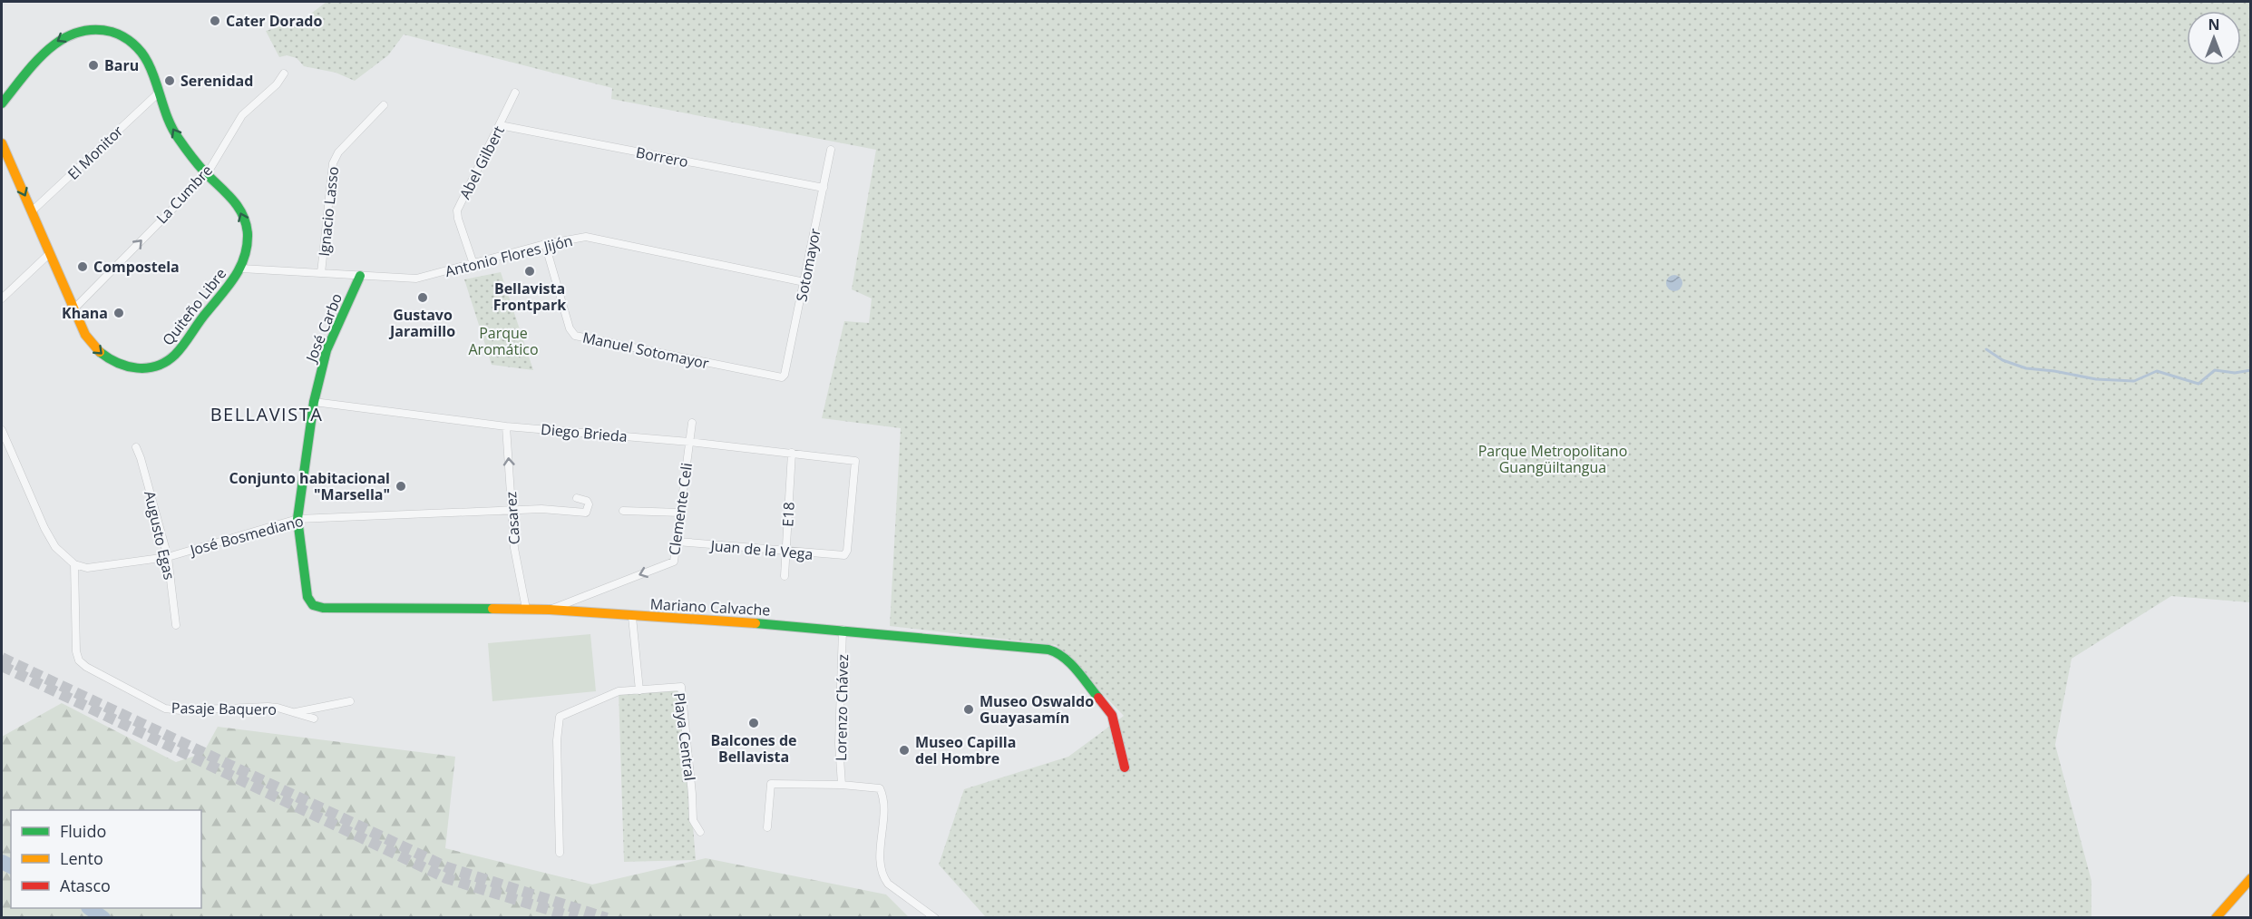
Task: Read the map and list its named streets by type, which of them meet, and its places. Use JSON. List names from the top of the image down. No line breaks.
{"streets":{"street":["El Monitor","Borrero","Abel Gilbert","La Cumbre","Ignacio Lasso","Antonio Flores Jijón","Sotomayor","Quiteño Libre","José Carbo","Manuel Sotomayor","Diego Brieda","Clemente Celi","E18","Casarez","Augusto Egas","José Bosmediano","Juan de la Vega","Mariano Calvache","Lorenzo Chávez","Pasaje Baquero","Playa Central"]},"crossings":[["El Monitor","Quiteño Libre"],["Borrero","Abel Gilbert"],["Borrero","Sotomayor"],["Abel Gilbert","Antonio Flores Jijón"],["La Cumbre","Quiteño Libre"],["Ignacio Lasso","Antonio Flores Jijón"],["Antonio Flores Jijón","Sotomayor"],["Antonio Flores Jijón","Quiteño Libre"],["Antonio Flores Jijón","José Carbo"],["Antonio Flores Jijón","Manuel Sotomayor"],["Sotomayor","Manuel Sotomayor"],["José Carbo","Diego Brieda"],["José Carbo","José Bosmediano"],["José Carbo","Mariano Calvache"],["Diego Brieda","Clemente Celi"],["Diego Brieda","E18"],["Diego Brieda","Casarez"],["Diego Brieda","Juan de la Vega"],["Clemente Celi","Juan de la Vega"],["Clemente Celi","Mariano Calvache"],["E18","Juan de la Vega"],["Casarez","José Bosmediano"],["Casarez","Mariano Calvache"],["Augusto Egas","José Bosmediano"],["José Bosmediano","Mariano Calvache"],["José Bosmediano","Pasaje Baquero"],["Mariano Calvache","Lorenzo Chávez"]],"one_way":["La Cumbre","Clemente Celi","Casarez"],"districts":["BELLAVISTA"],"parks":["Parque Aromático","Parque Metropolitano Guangüiltangua"],"places":["Cater Dorado","Baru","Serenidad","Compostela","Bellavista Frontpark","Gustavo Jaramillo","Khana","Conjunto habitacional \"Marsella\"","Museo Oswaldo Guayasamín","Balcones de Bellavista","Museo Capilla del Hombre"],"legend":["Fluido","Lento","Atasco"],"north":"top"}
